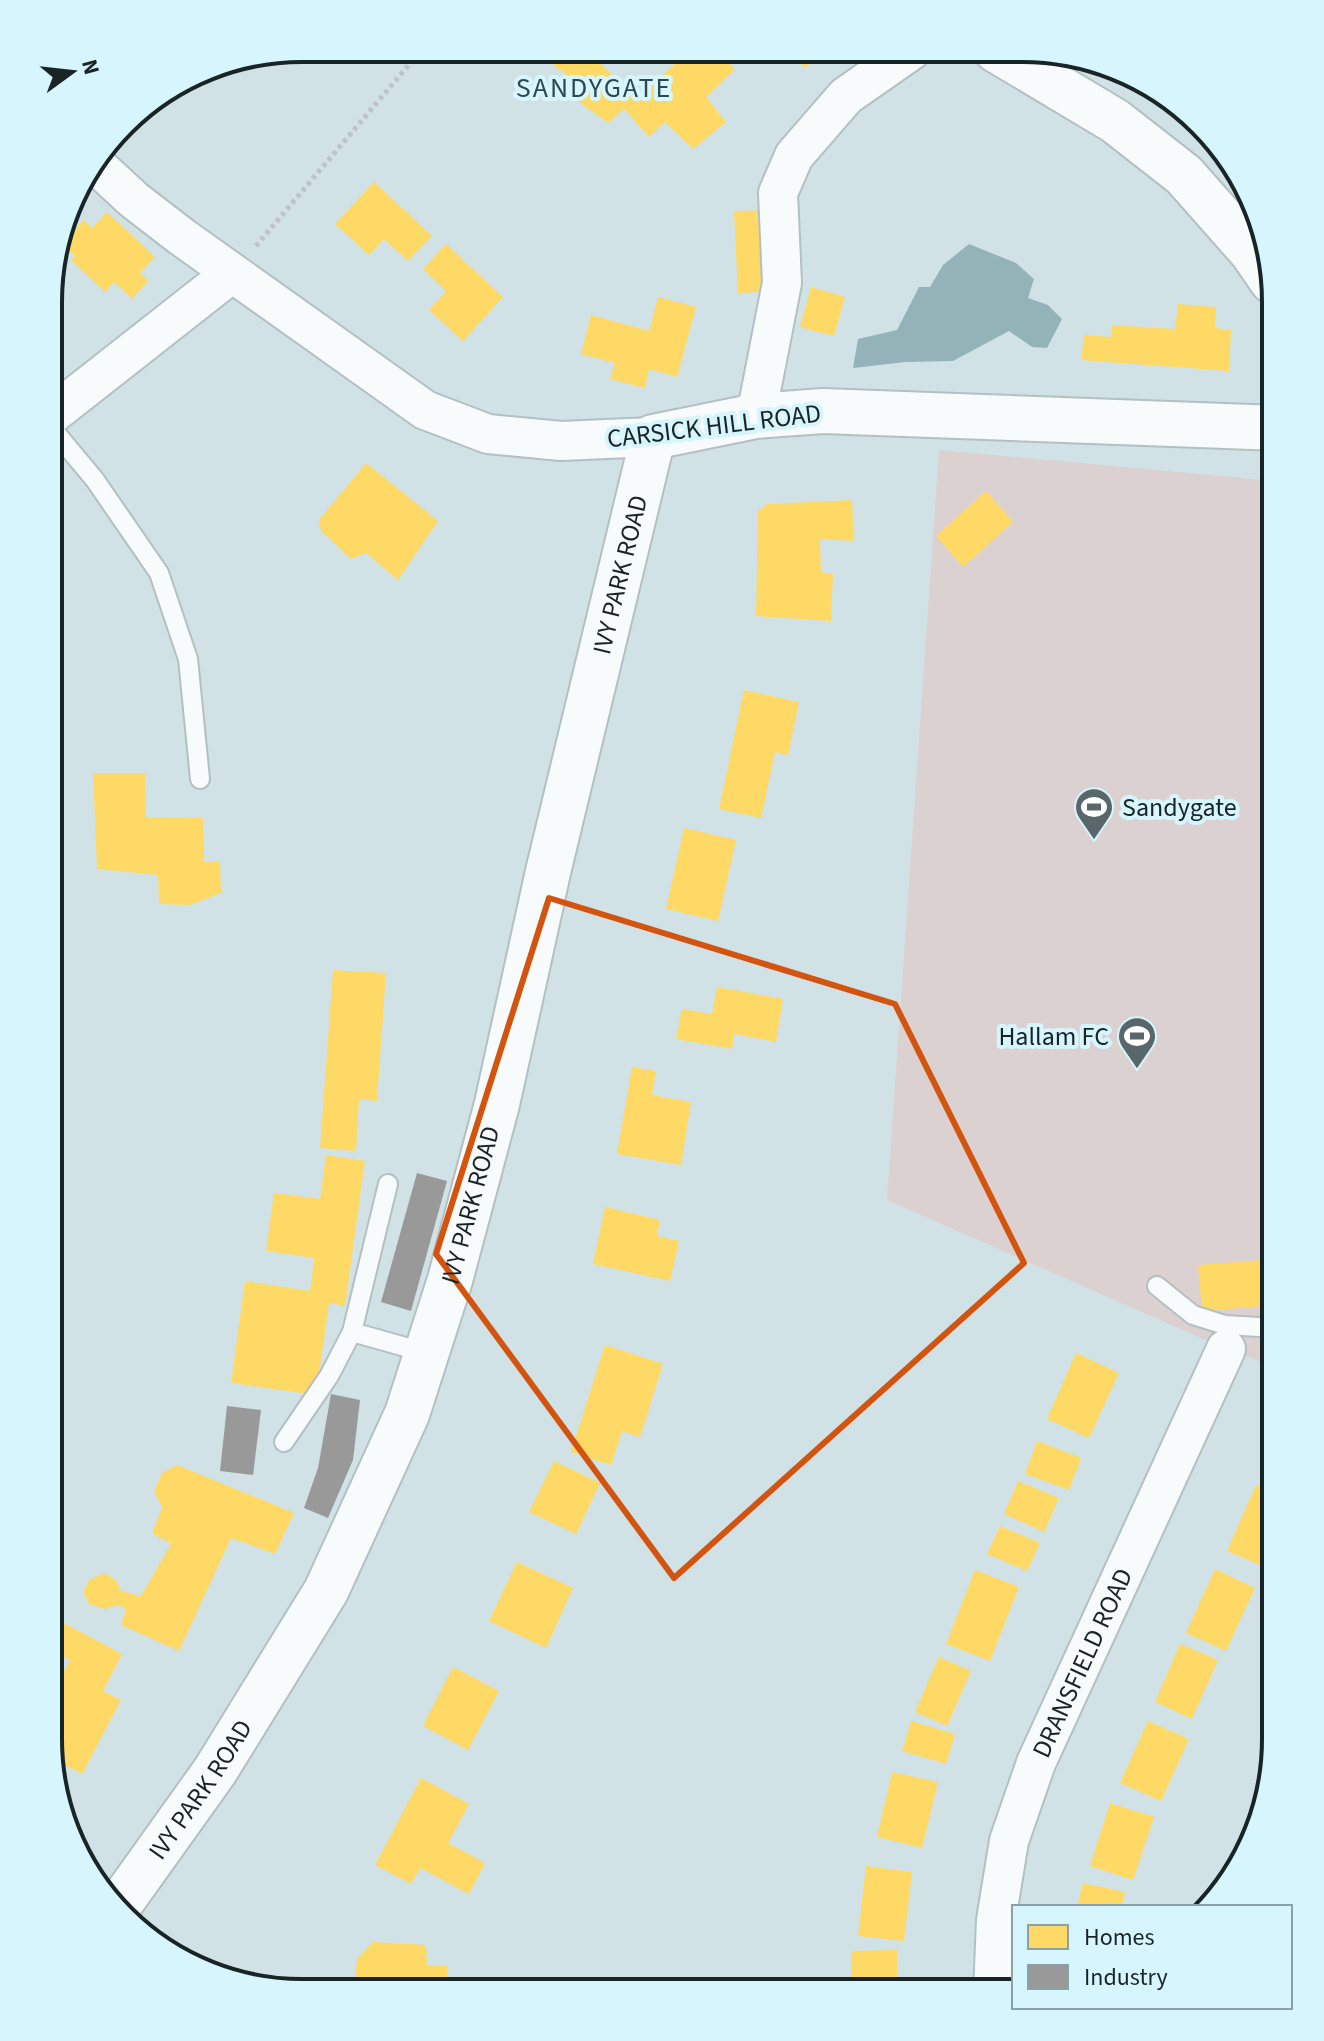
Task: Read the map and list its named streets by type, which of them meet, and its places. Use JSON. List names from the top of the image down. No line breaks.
{"streets":{"street":["CARSICK HILL ROAD","IVY PARK ROAD","DRANSFIELD ROAD"]},"crossings":[["CARSICK HILL ROAD","IVY PARK ROAD"]],"districts":["SANDYGATE"],"places":{"sports":["Sandygate","Hallam FC"]},"legend":["Homes","Industry"],"north":"right"}
